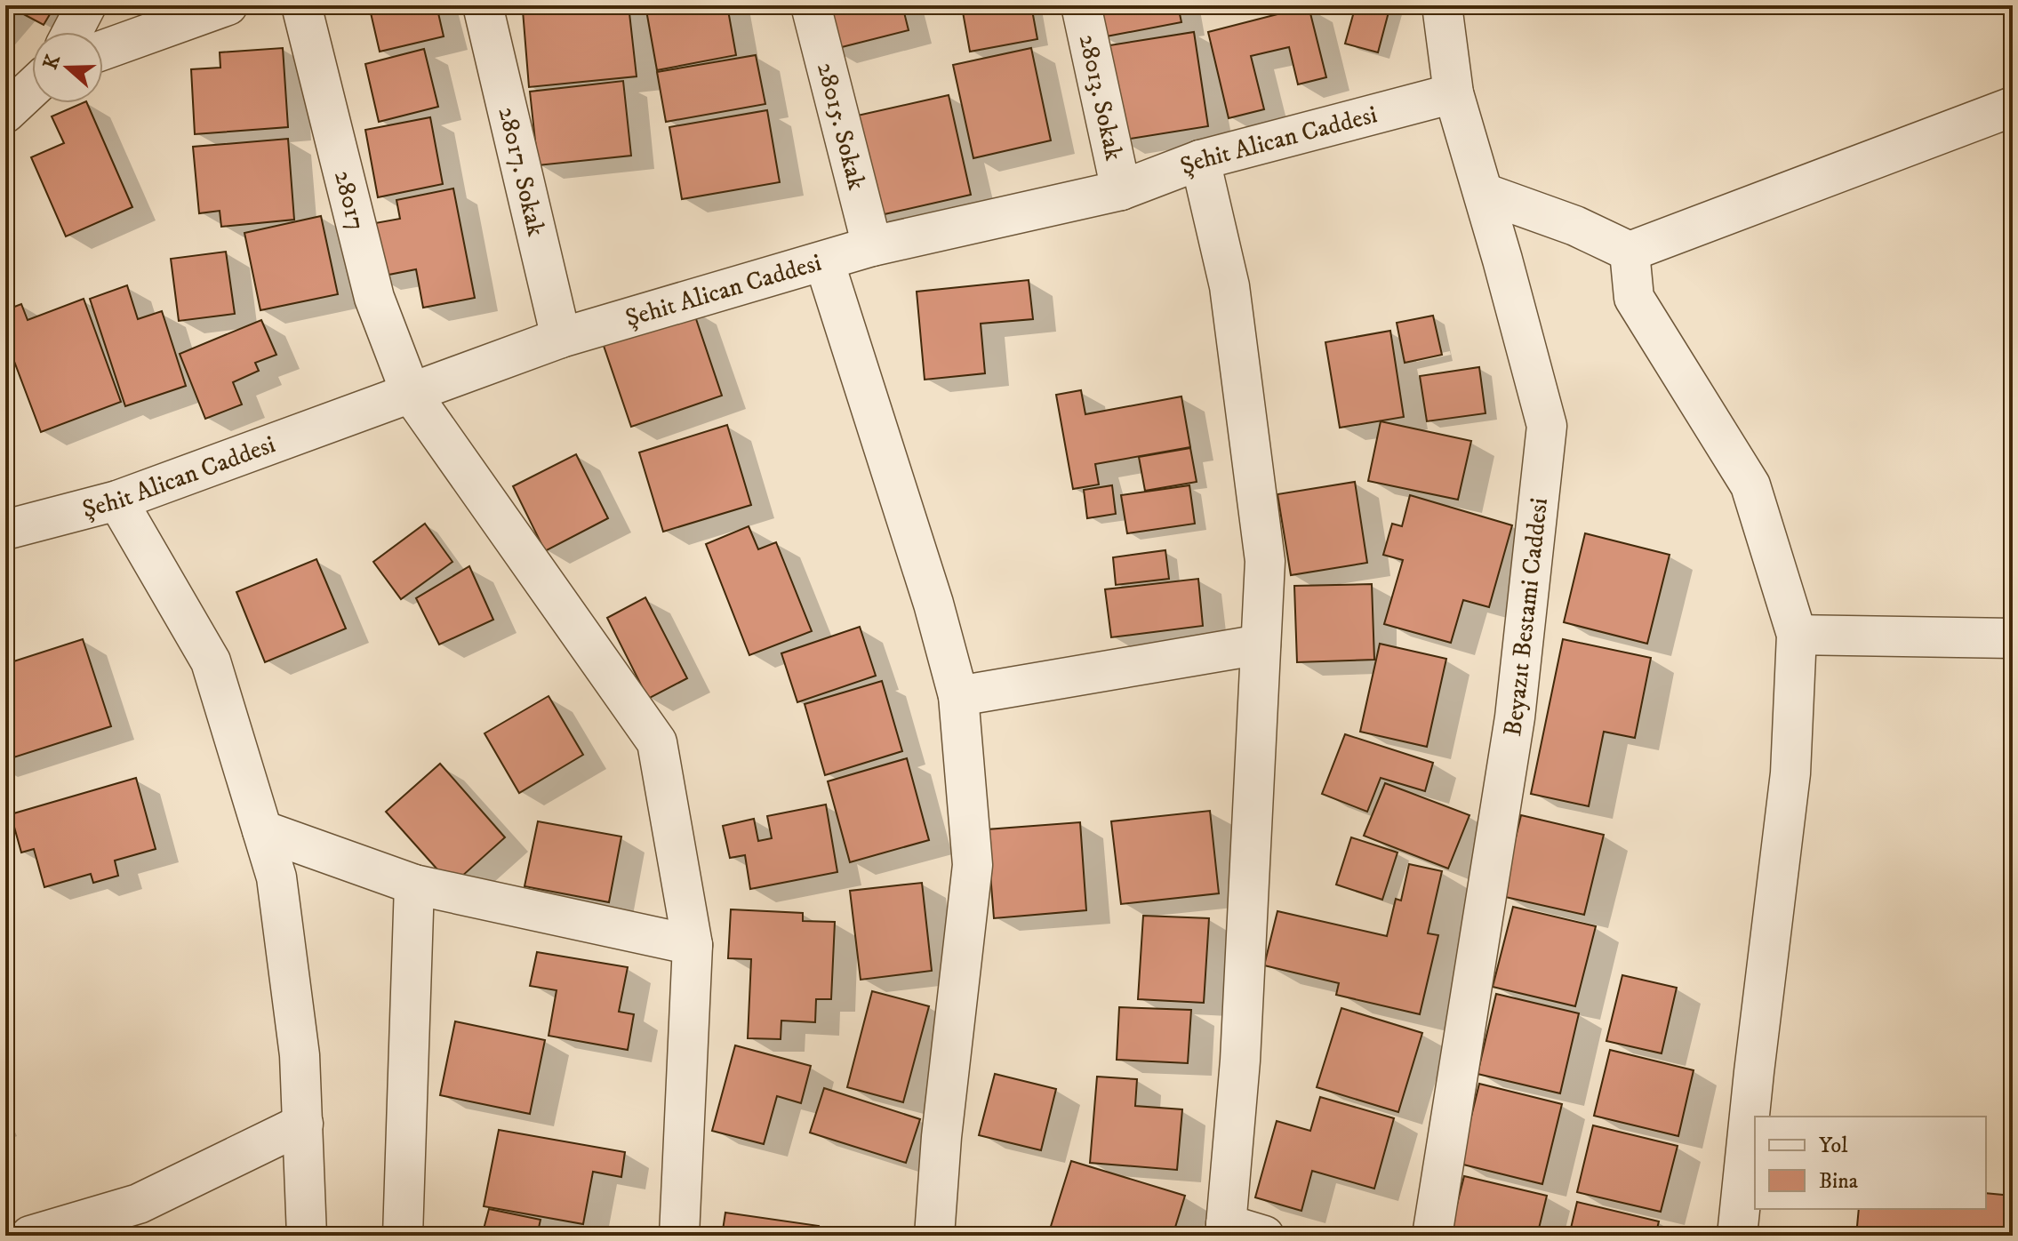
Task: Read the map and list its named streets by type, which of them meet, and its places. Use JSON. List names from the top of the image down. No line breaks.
{"streets":{"street":["28013. Sokak","28015. Sokak","Şehit Alican Caddesi","28017. Sokak","28017","Beyazıt Bestami Caddesi"]},"crossings":[["28013. Sokak","Şehit Alican Caddesi"],["28015. Sokak","Şehit Alican Caddesi"],["Şehit Alican Caddesi","28017. Sokak"],["Şehit Alican Caddesi","28017"],["Şehit Alican Caddesi","Beyazıt Bestami Caddesi"]],"legend":["Yol","Bina"],"north":"left"}
